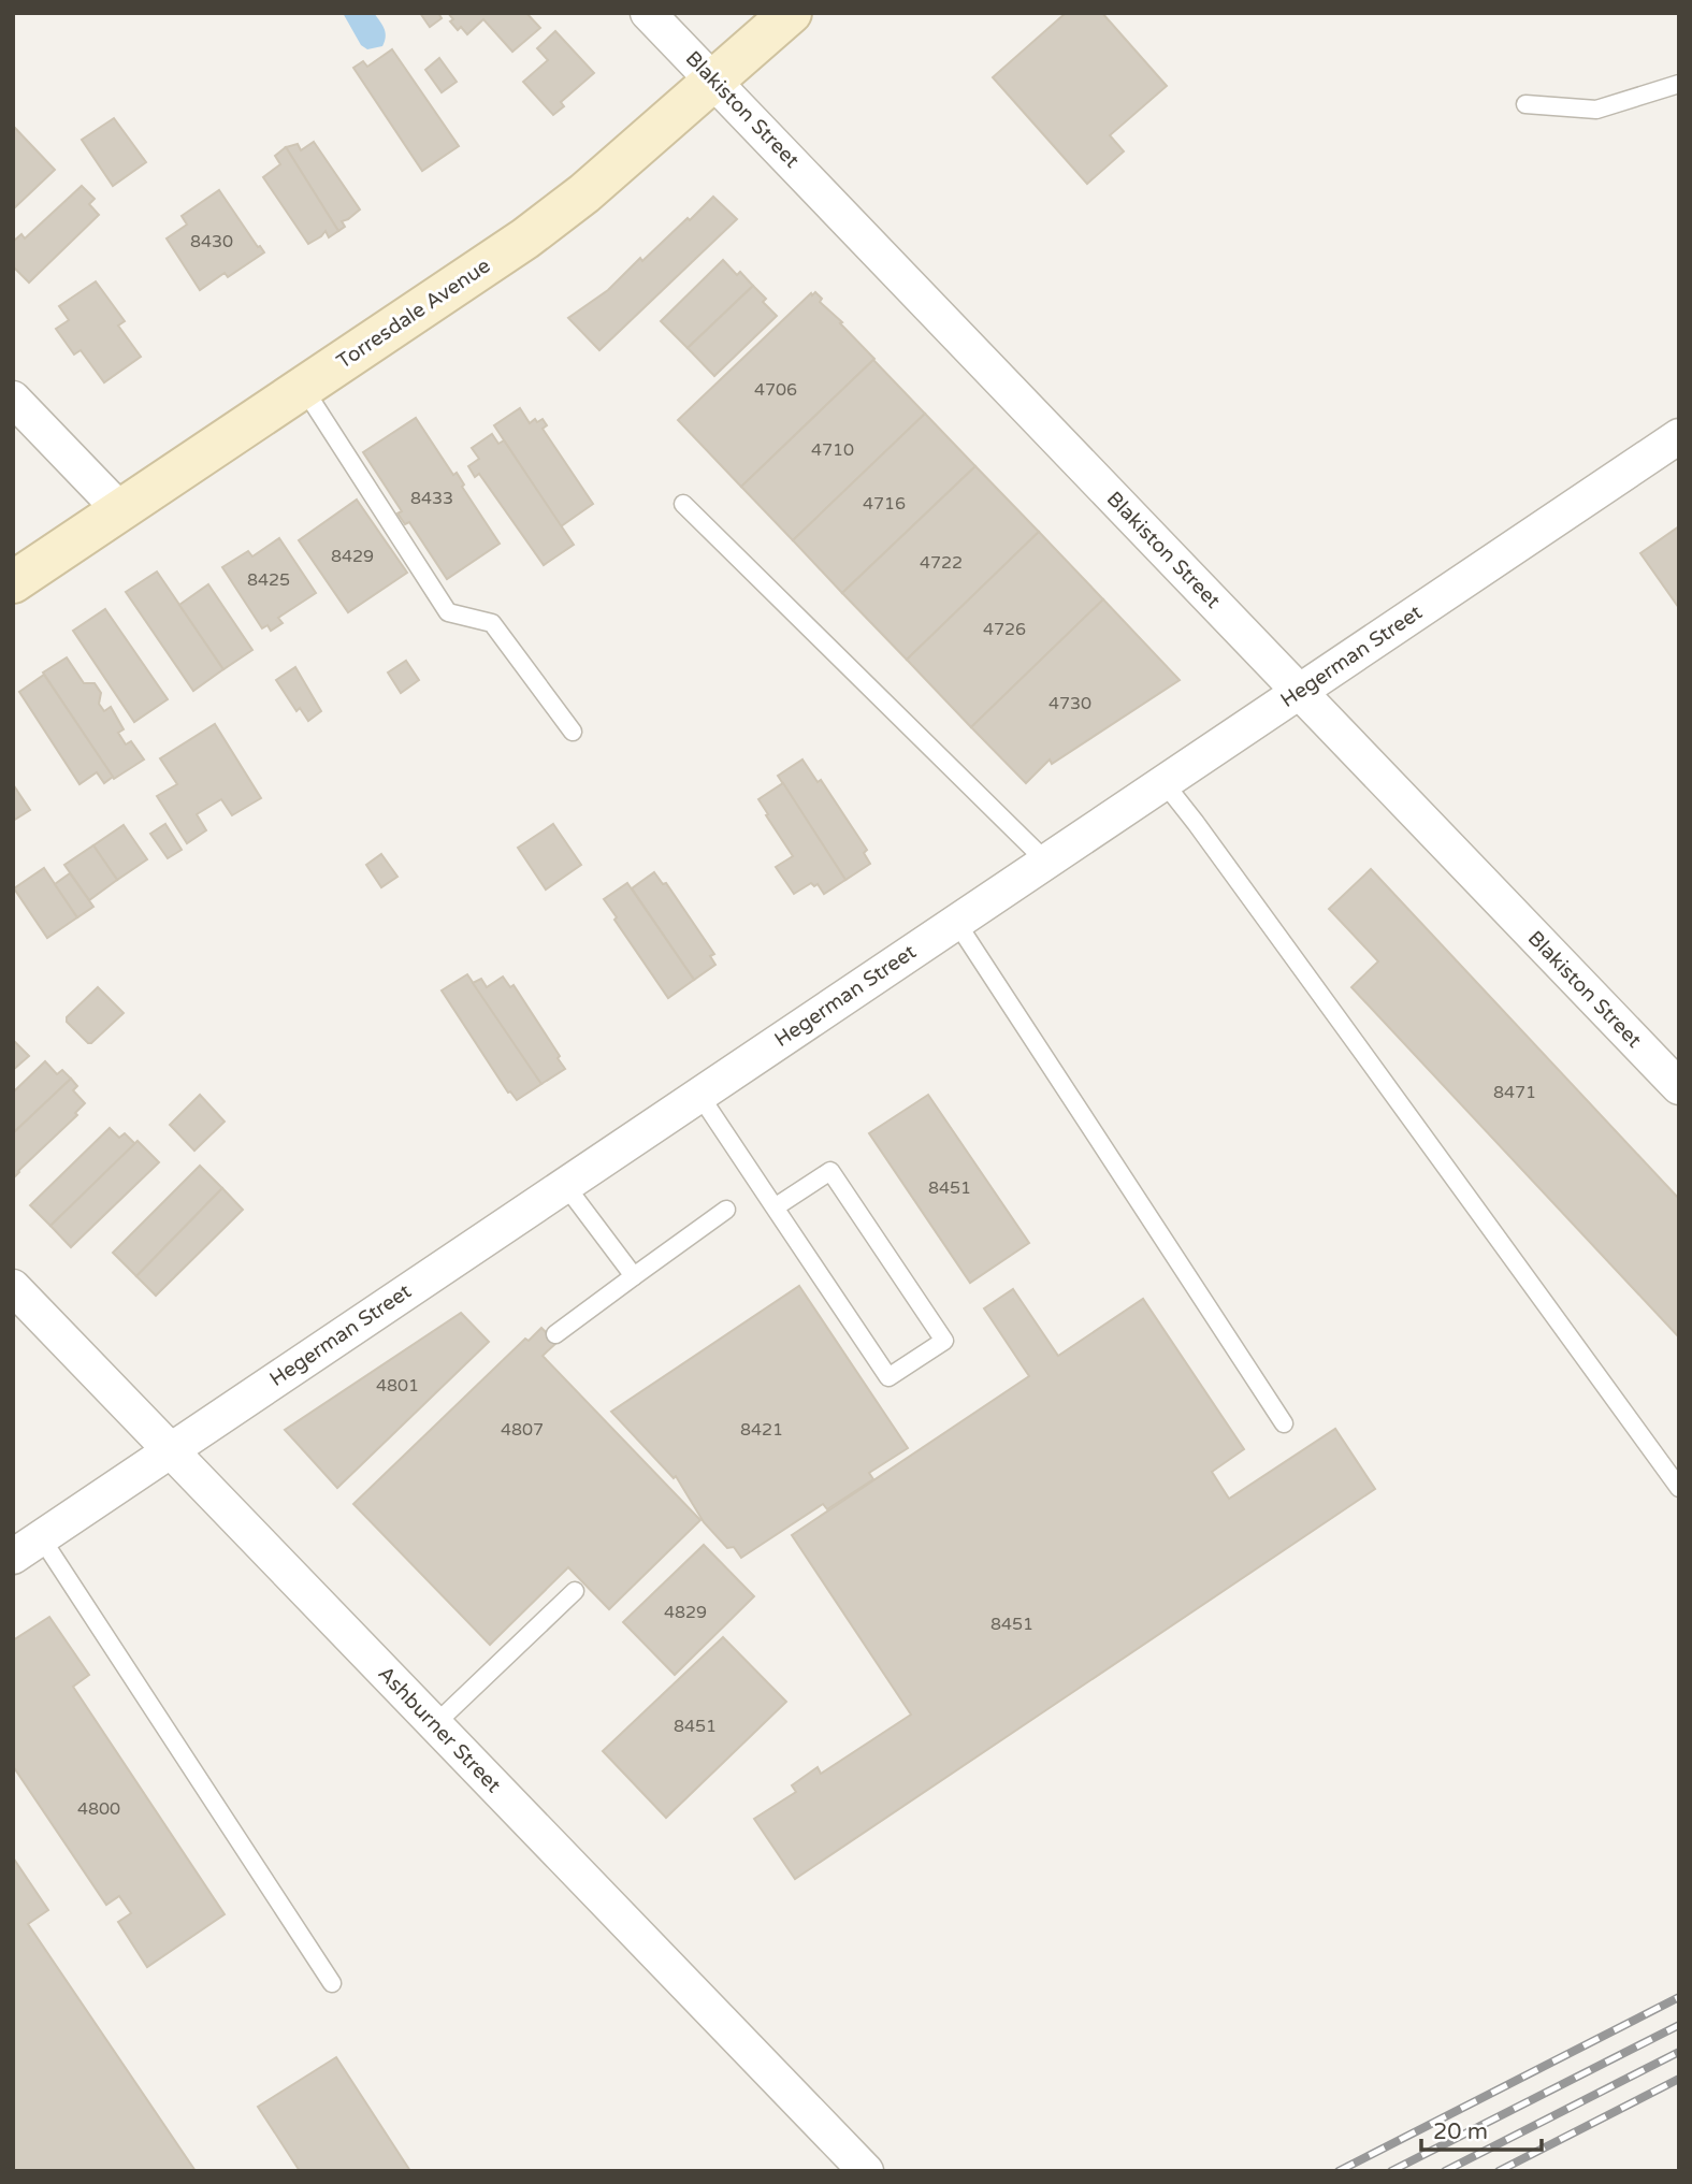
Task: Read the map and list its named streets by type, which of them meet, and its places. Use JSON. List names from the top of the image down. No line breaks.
{"streets":{"street":["Blakiston Street","Torresdale Avenue","Hegerman Street","Ashburner Street"]},"crossings":[["Blakiston Street","Torresdale Avenue"],["Blakiston Street","Hegerman Street"],["Hegerman Street","Ashburner Street"]],"house_numbers":["8430","4706","4710","8433","4716","8429","4722","8425","4726","4730","8471","8451","4801","4807","8421","4829","8451","8451","4800"],"scale_bar":"20 m"}
